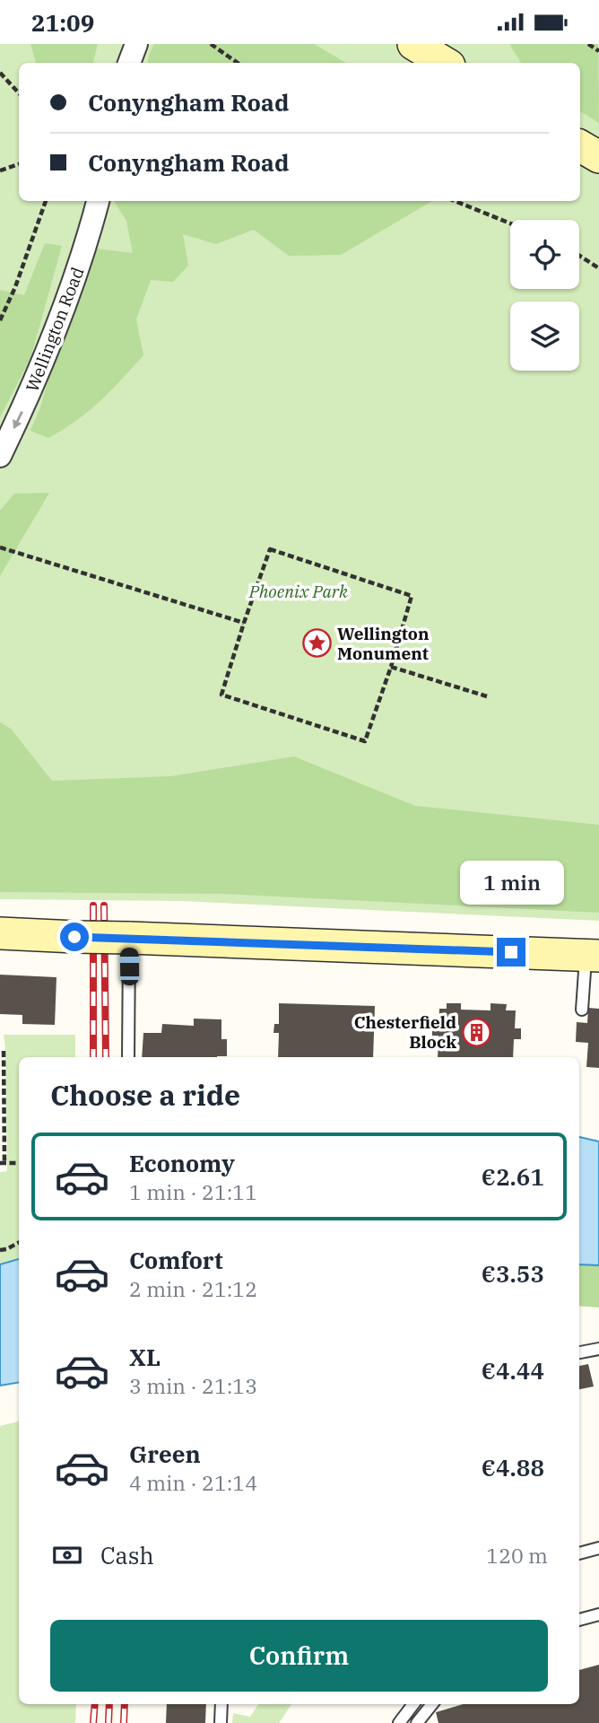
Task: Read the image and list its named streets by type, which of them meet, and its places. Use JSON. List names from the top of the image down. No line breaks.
{"streets":{"street":["Wellington Road"]},"one_way":["Wellington Road"],"parks":["Phoenix Park"],"places":{"place":["Wellington Monument"],"building":["Chesterfield Block"]},"page":{"status":"21:09","banner":["Conyngham Road","Conyngham Road"],"bubble":"1 min","heading":"Choose a ride","list":[{"name":"Economy","note":"1 min · 21:11","value":"€2.61"},{"name":"Comfort","note":"2 min · 21:12","value":"€3.53"},{"name":"XL","note":"3 min · 21:13","value":"€4.44"},{"name":"Green","note":"4 min · 21:14","value":"€4.88"}],"pay":["Cash","120 m"],"buttons":"Confirm"}}
